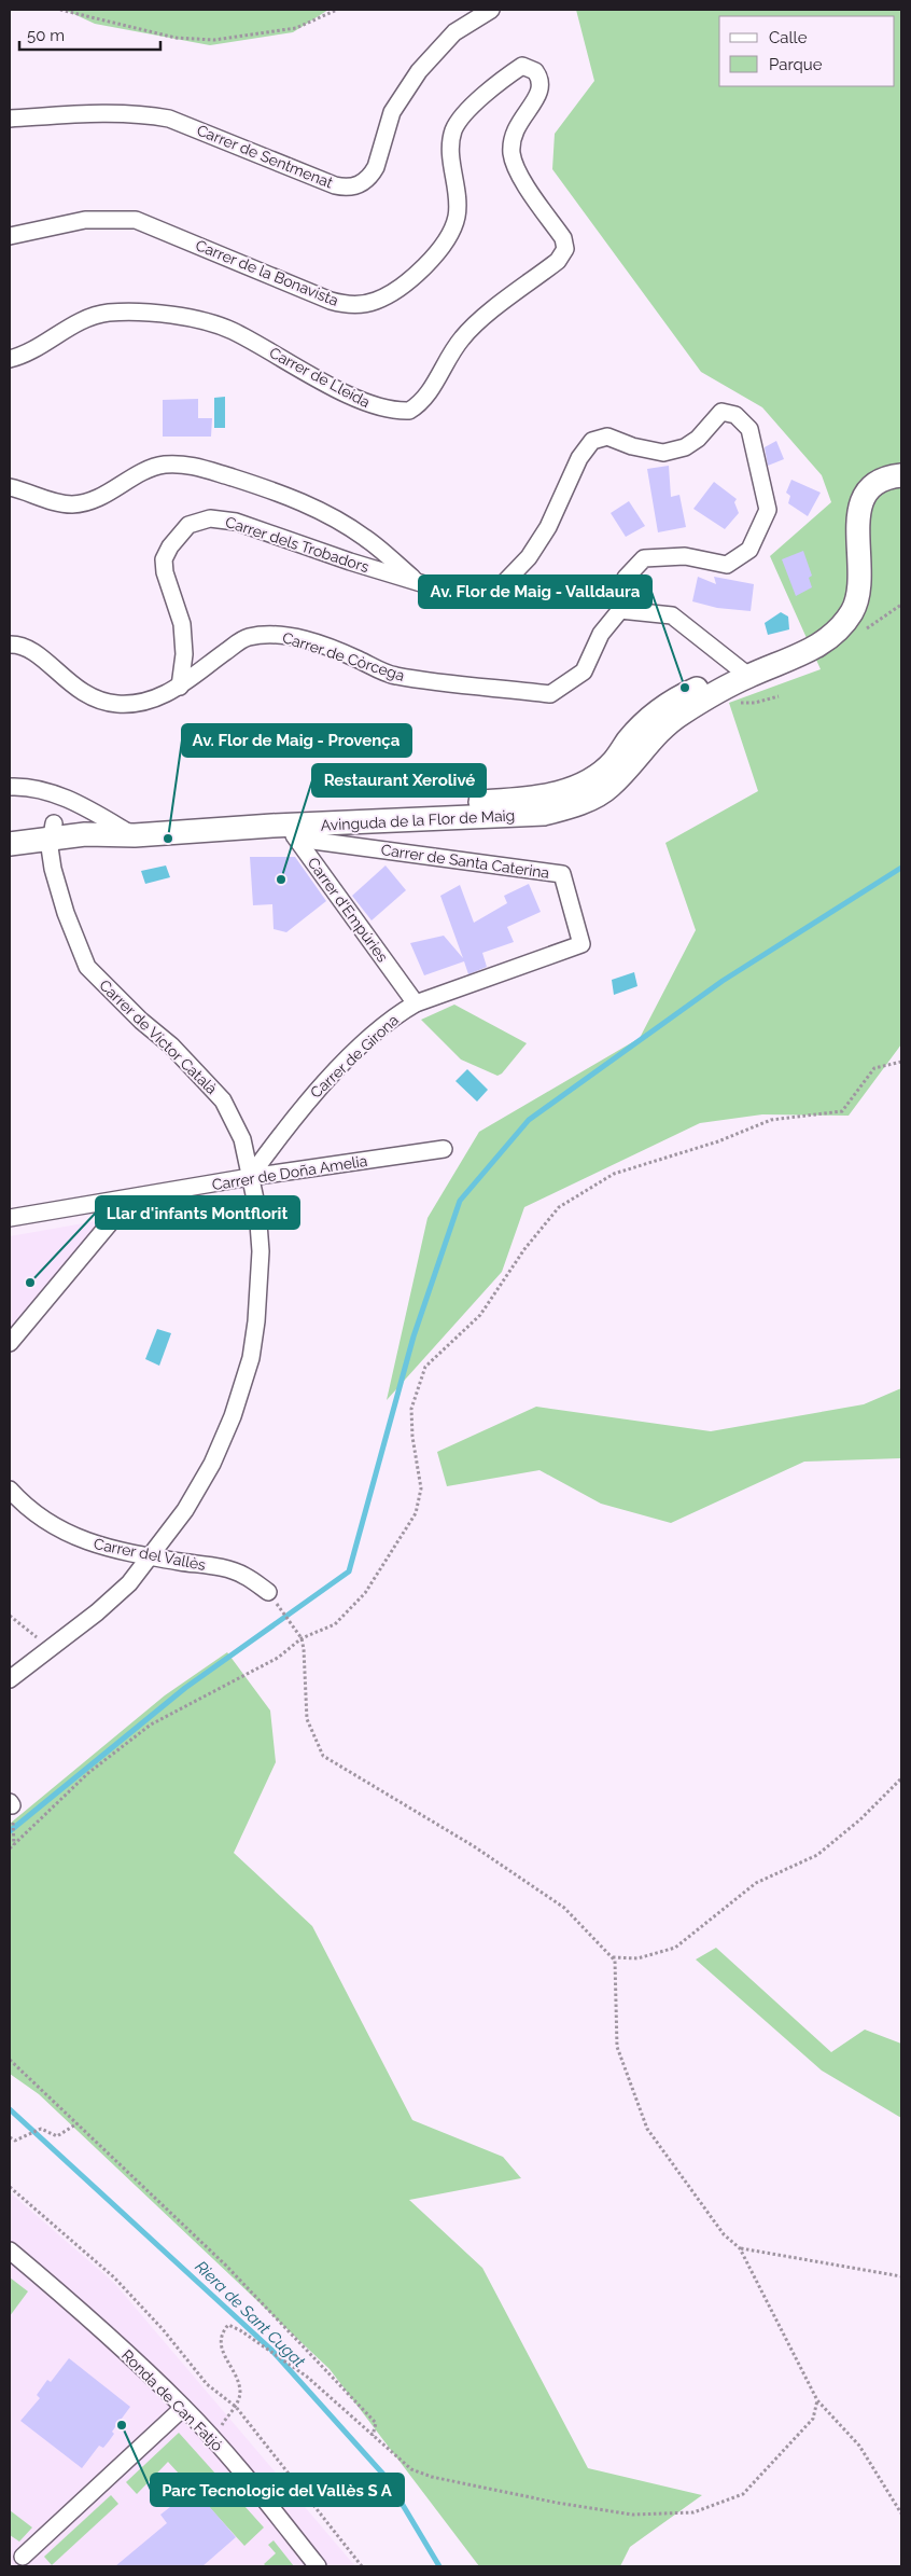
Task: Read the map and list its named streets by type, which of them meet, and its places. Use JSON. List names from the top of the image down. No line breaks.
{"streets":{"street":["Carrer de Sentmenat","Carrer de la Bonavista","Carrer de Lleida","Carrer dels Trobadors","Carrer de Còrcega","Avinguda de la Flor de Maig","Carrer de Santa Caterina","Carrer d'Empúries","Carrer de Víctor Català","Carrer de Girona","Carrer de Doña Amelia","Carrer del Vallès","Ronda de Can Fatjó"]},"crossings":[["Carrer de la Bonavista","Carrer de Lleida"],["Carrer dels Trobadors","Carrer de Còrcega"],["Avinguda de la Flor de Maig","Carrer de Santa Caterina"],["Avinguda de la Flor de Maig","Carrer d'Empúries"],["Avinguda de la Flor de Maig","Carrer de Víctor Català"],["Carrer de Santa Caterina","Carrer d'Empúries"],["Carrer de Santa Caterina","Carrer de Girona"],["Carrer d'Empúries","Carrer de Girona"],["Carrer de Víctor Català","Carrer de Girona"],["Carrer de Víctor Català","Carrer de Doña Amelia"],["Carrer de Víctor Català","Carrer del Vallès"],["Carrer de Girona","Carrer de Doña Amelia"]],"water":["Riera de Sant Cugat"],"places":["Av. Flor de Maig - Valldaura","Av. Flor de Maig - Provença","Restaurant Xerolivé","Llar d'infants Montflorit","Parc Tecnologic del Vallès S A"],"legend":["Calle","Parque"],"scale_bar":"50 m"}
